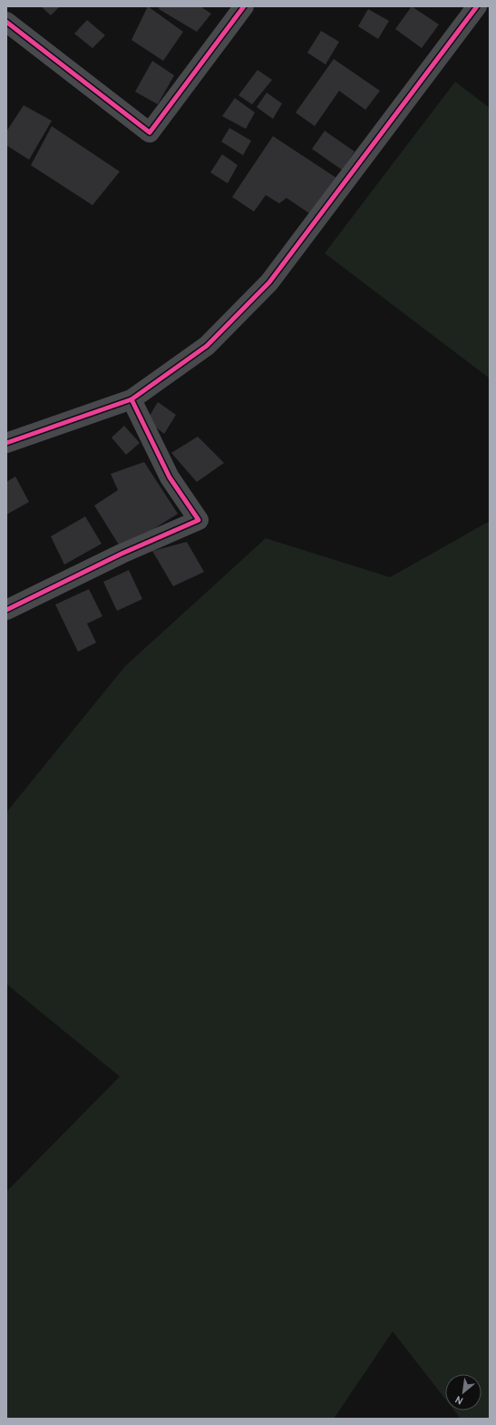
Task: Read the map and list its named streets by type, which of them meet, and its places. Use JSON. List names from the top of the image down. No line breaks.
{"north":"bottom left"}
